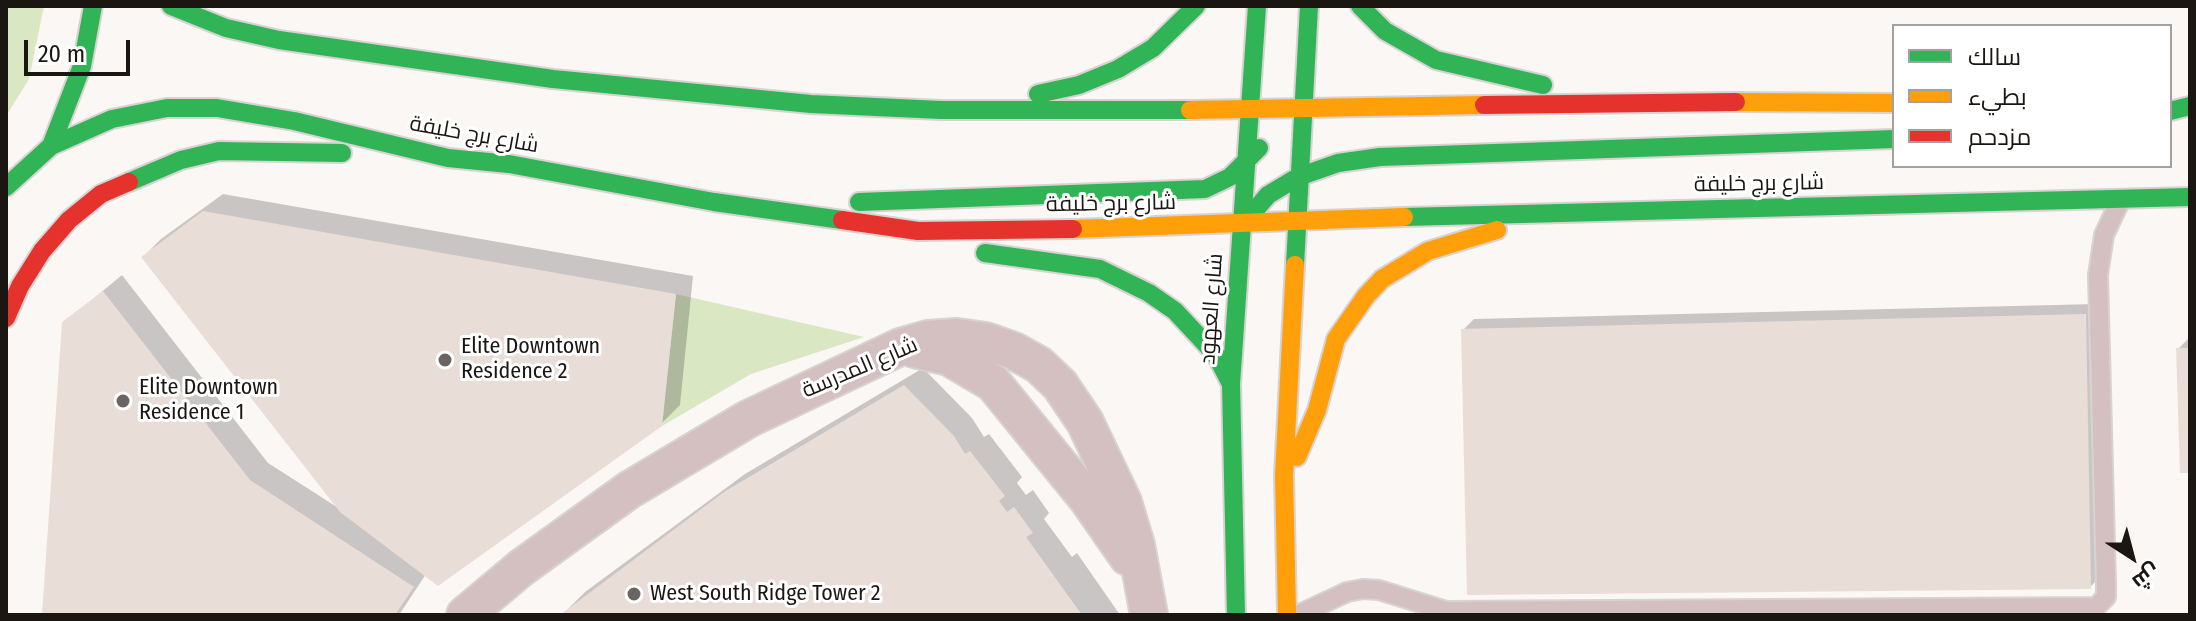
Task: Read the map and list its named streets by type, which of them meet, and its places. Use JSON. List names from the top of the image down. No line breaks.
{"streets":{"street":["شارع برج خليفة","شارع العهود","شارع المدرسة"]},"crossings":[["شارع برج خليفة","شارع العهود"]],"places":["Elite Downtown Residence 2","Elite Downtown Residence 1","West South Ridge Tower 2"],"legend":["سالك","بطيء","مزدحم"],"scale_bar":"20 m","north":"bottom right"}
